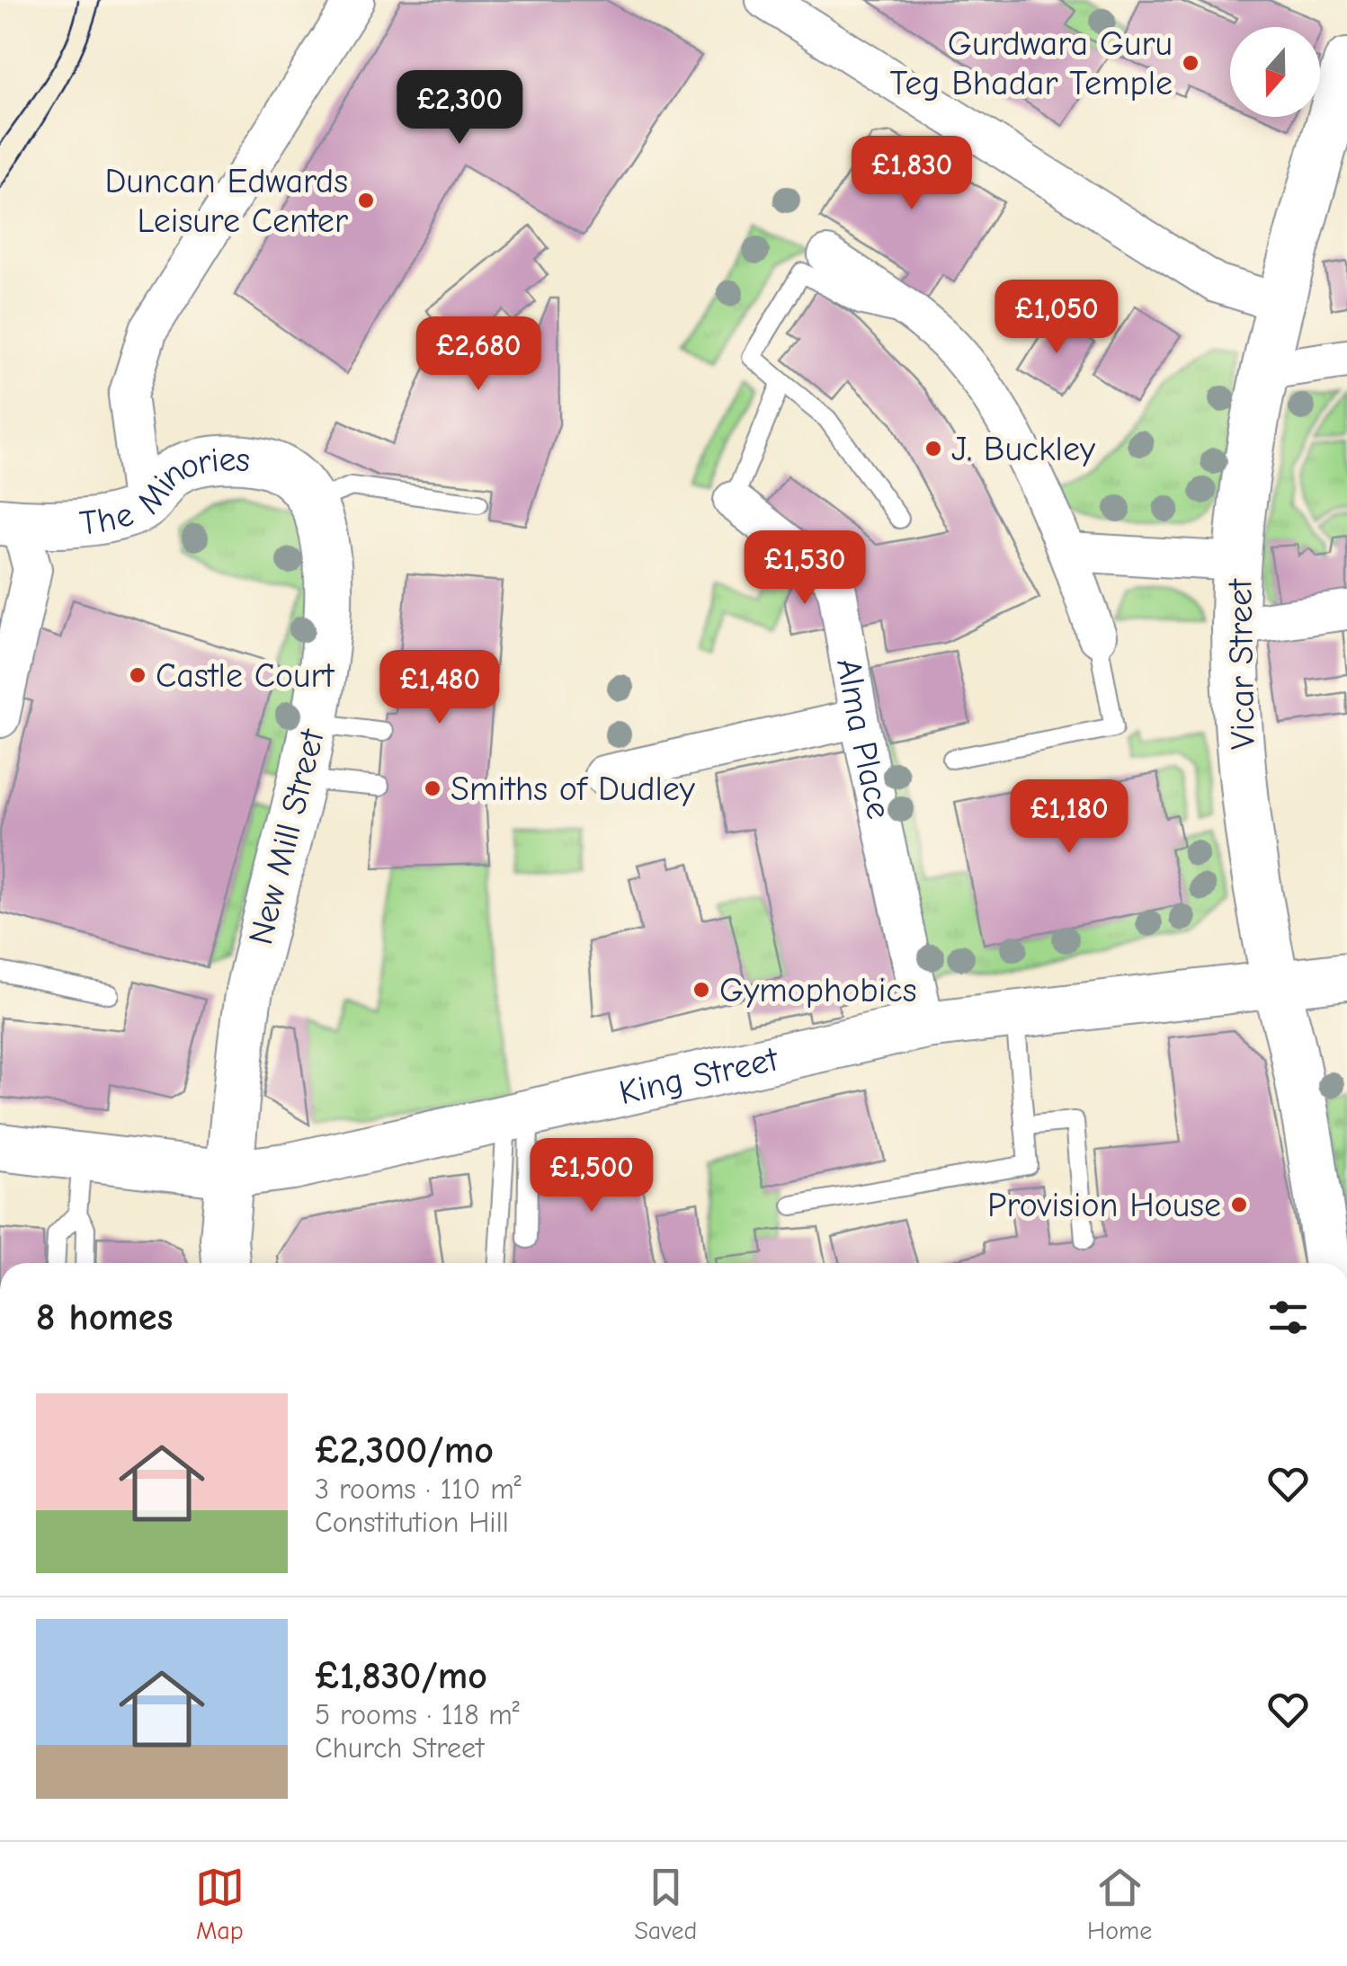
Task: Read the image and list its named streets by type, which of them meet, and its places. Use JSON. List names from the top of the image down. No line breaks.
{"streets":{"street":["The Minories","Vicar Street","Alma Place","New Mill Street","King Street"]},"crossings":[["The Minories","New Mill Street"],["Vicar Street","King Street"],["Alma Place","King Street"],["New Mill Street","King Street"]],"places":["Gurdwara Guru Teg Bhadar Temple","Duncan Edwards Leisure Center","J. Buckley","Castle Court","Smiths of Dudley","Gymophobics","Provision House"],"north":"bottom","page":{"price":["£2,300","£1,830","£1,050","£2,680","£1,530","£1,480","£1,180","£1,500"],"heading":"8 homes","list":[{"name":"£2,300/mo","note":"3 rooms · 110 m² · Constitution Hill"},{"name":"£1,830/mo","note":"5 rooms · 118 m² · Church Street"}],"tabs":["Map","Saved","Home"]}}
